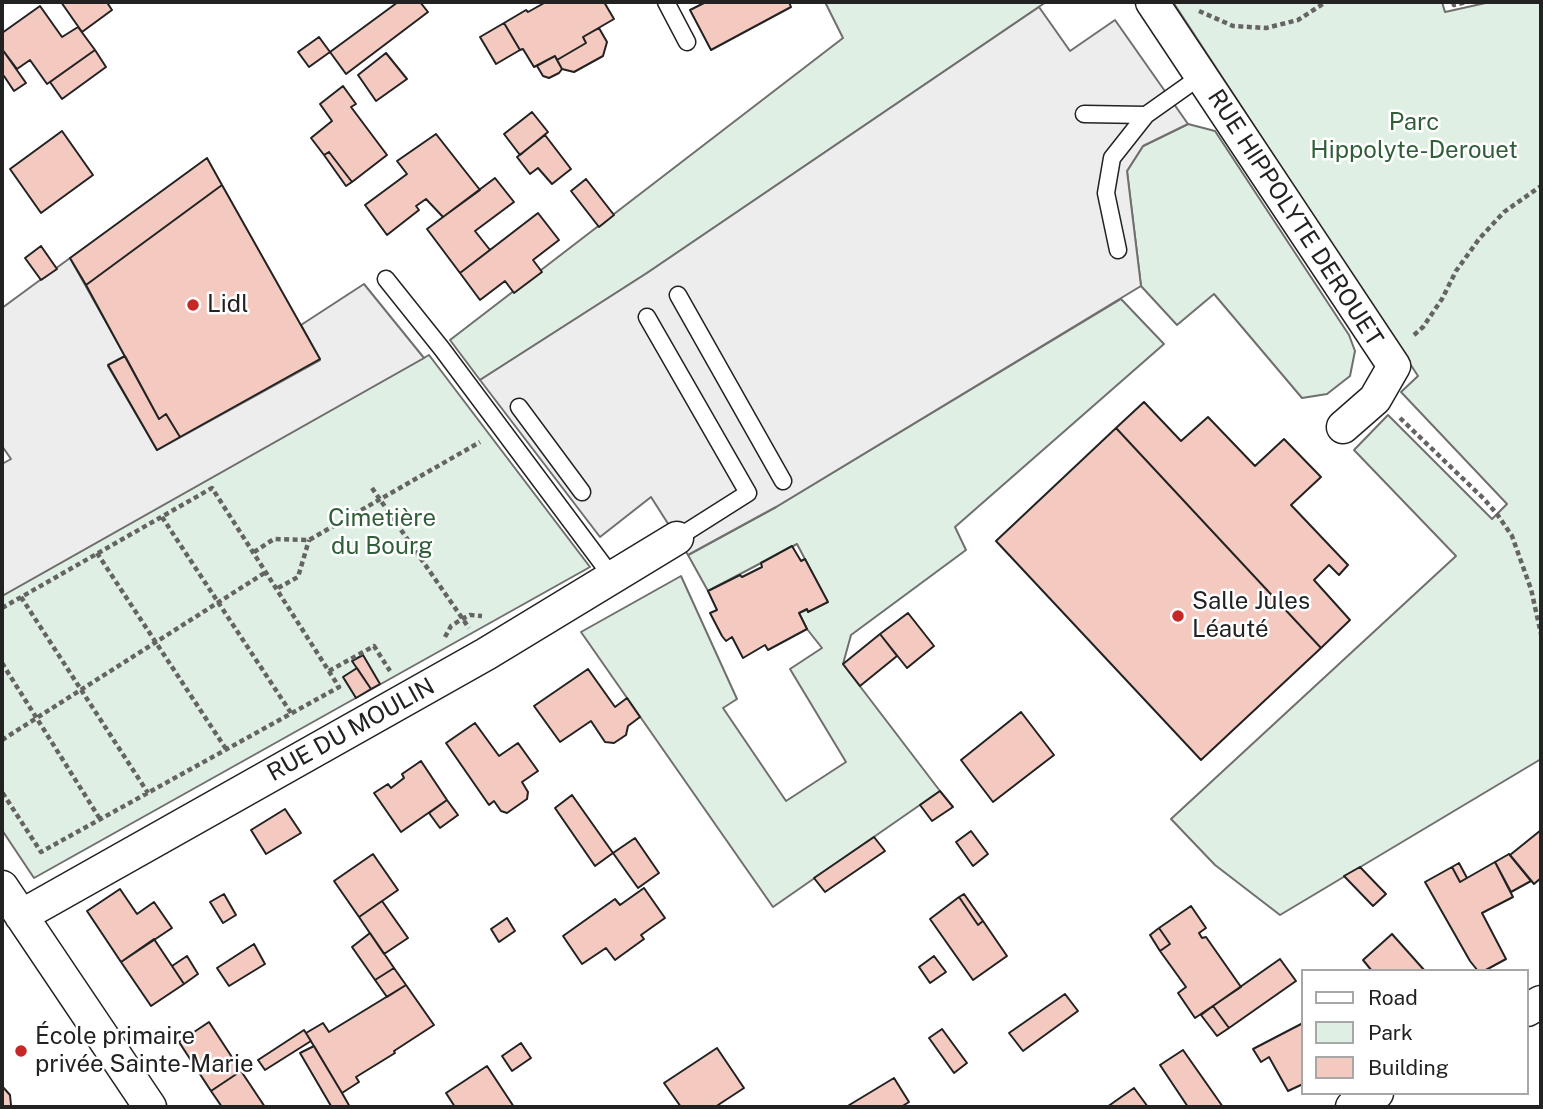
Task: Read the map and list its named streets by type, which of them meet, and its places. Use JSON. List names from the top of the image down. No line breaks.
{"streets":{"street":["RUE HIPPOLYTE DEROUET","RUE DU MOULIN"]},"parks":["Parc Hippolyte-Derouet","Cimetière du Bourg"],"places":["Lidl","Salle Jules Léauté","École primaire privée Sainte-Marie"],"legend":["Road","Park","Building"]}
